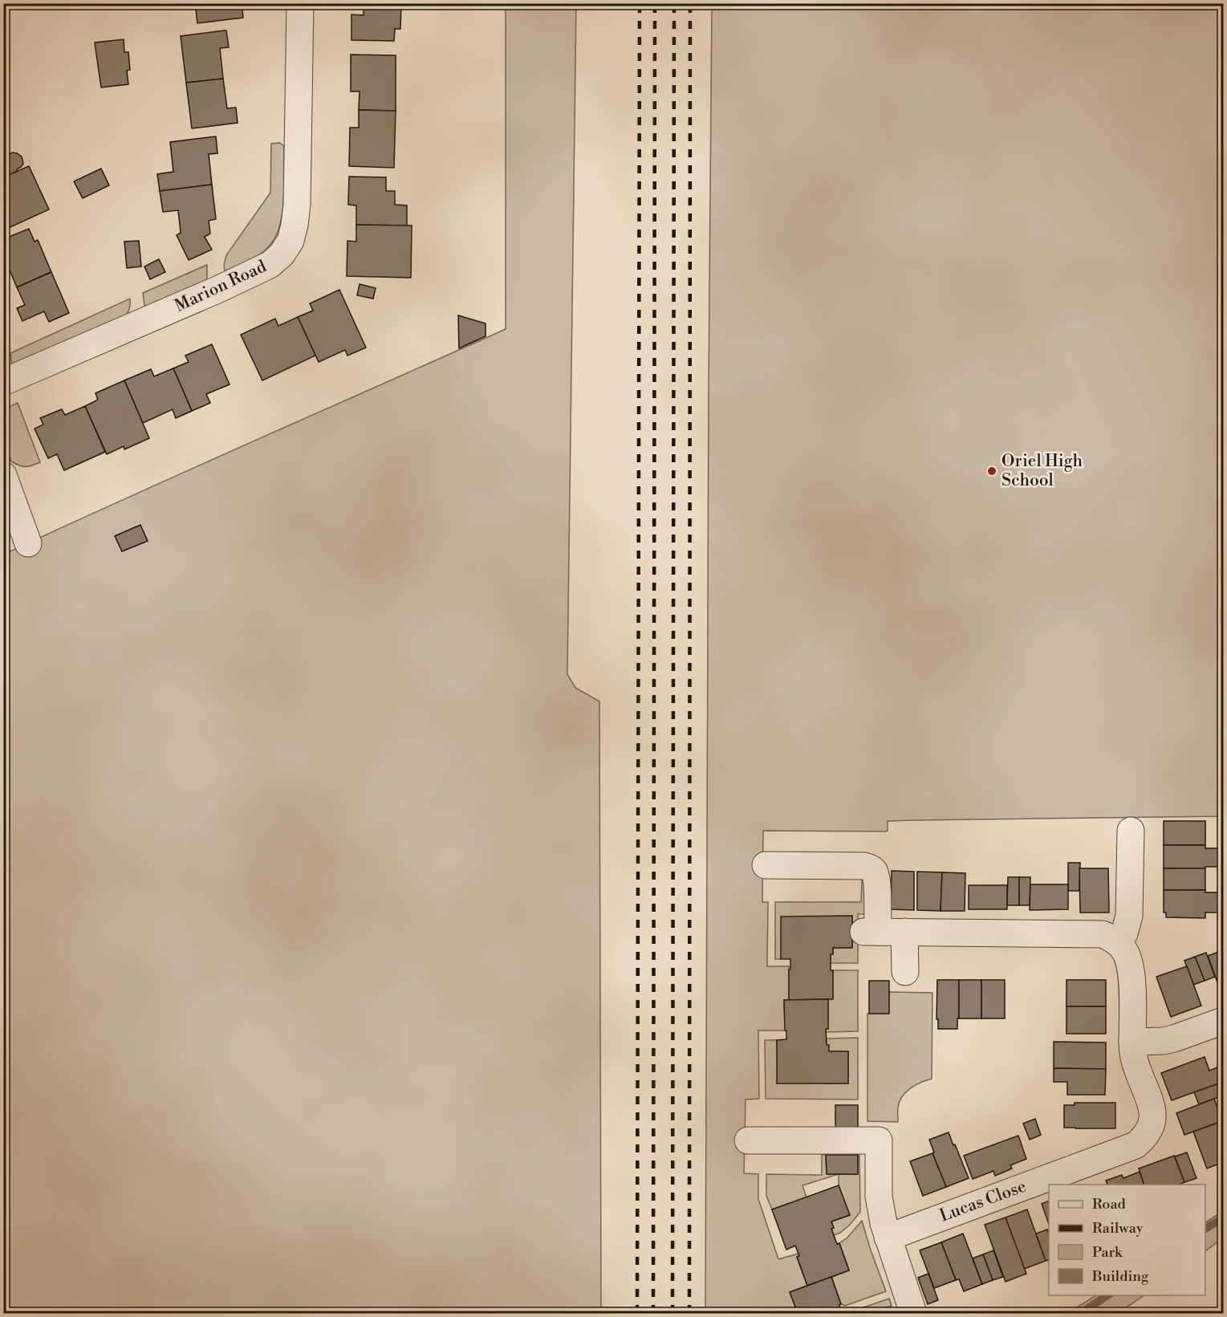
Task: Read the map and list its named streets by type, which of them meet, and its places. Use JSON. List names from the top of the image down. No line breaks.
{"streets":{"street":["Marion Road","Lucas Close"]},"places":["Oriel High School"],"legend":["Road","Railway","Park","Building"]}
